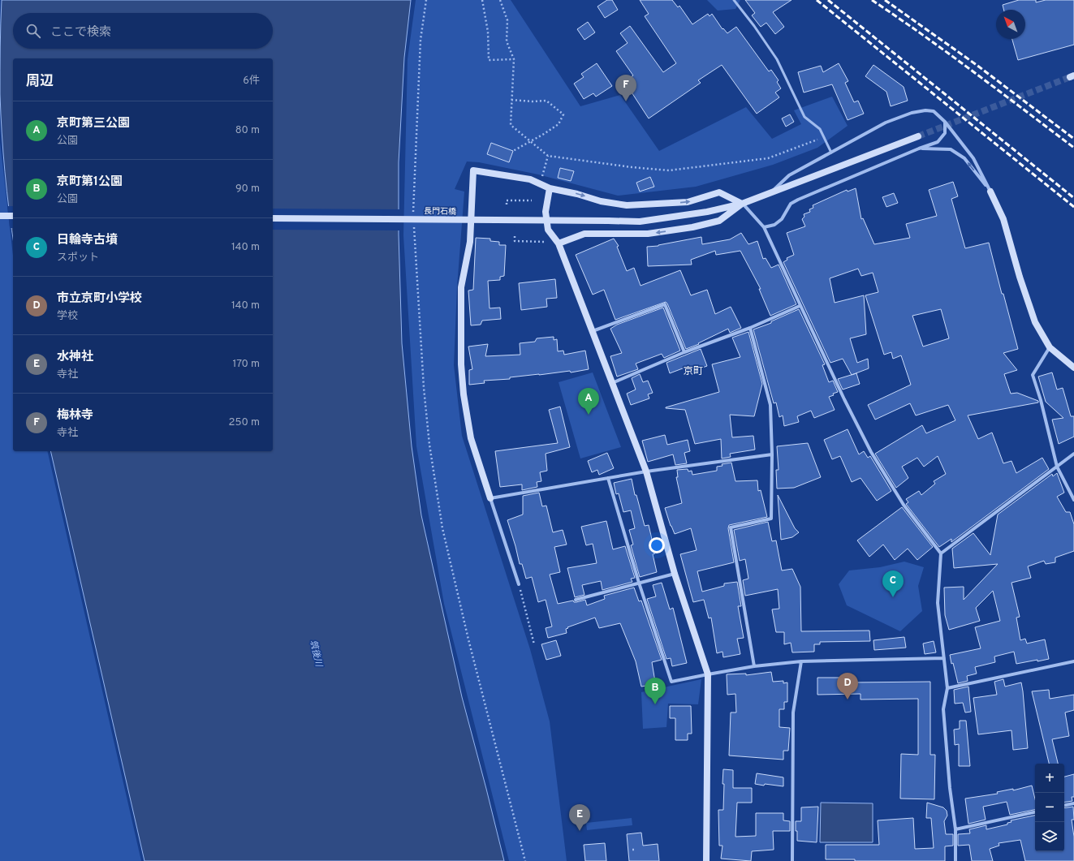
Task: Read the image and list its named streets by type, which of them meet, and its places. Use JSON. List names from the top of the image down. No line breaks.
{"streets":{"street":["長門石橋"]},"districts":["京町"],"water":["筑後川"],"north":"top left","page":{"search":"ここで検索","heading":["周辺","6件"],"pins":["F","A","C","D","B","E"],"list":[{"mark":"A","name":"京町第三公園","note":"公園","value":"80 m"},{"mark":"B","name":"京町第1公園","note":"公園","value":"90 m"},{"mark":"C","name":"日輪寺古墳","note":"スポット","value":"140 m"},{"mark":"D","name":"市立京町小学校","note":"学校","value":"140 m"},{"mark":"E","name":"水神社","note":"寺社","value":"170 m"},{"mark":"F","name":"梅林寺","note":"寺社","value":"250 m"}],"map_buttons":["+","−"]}}
